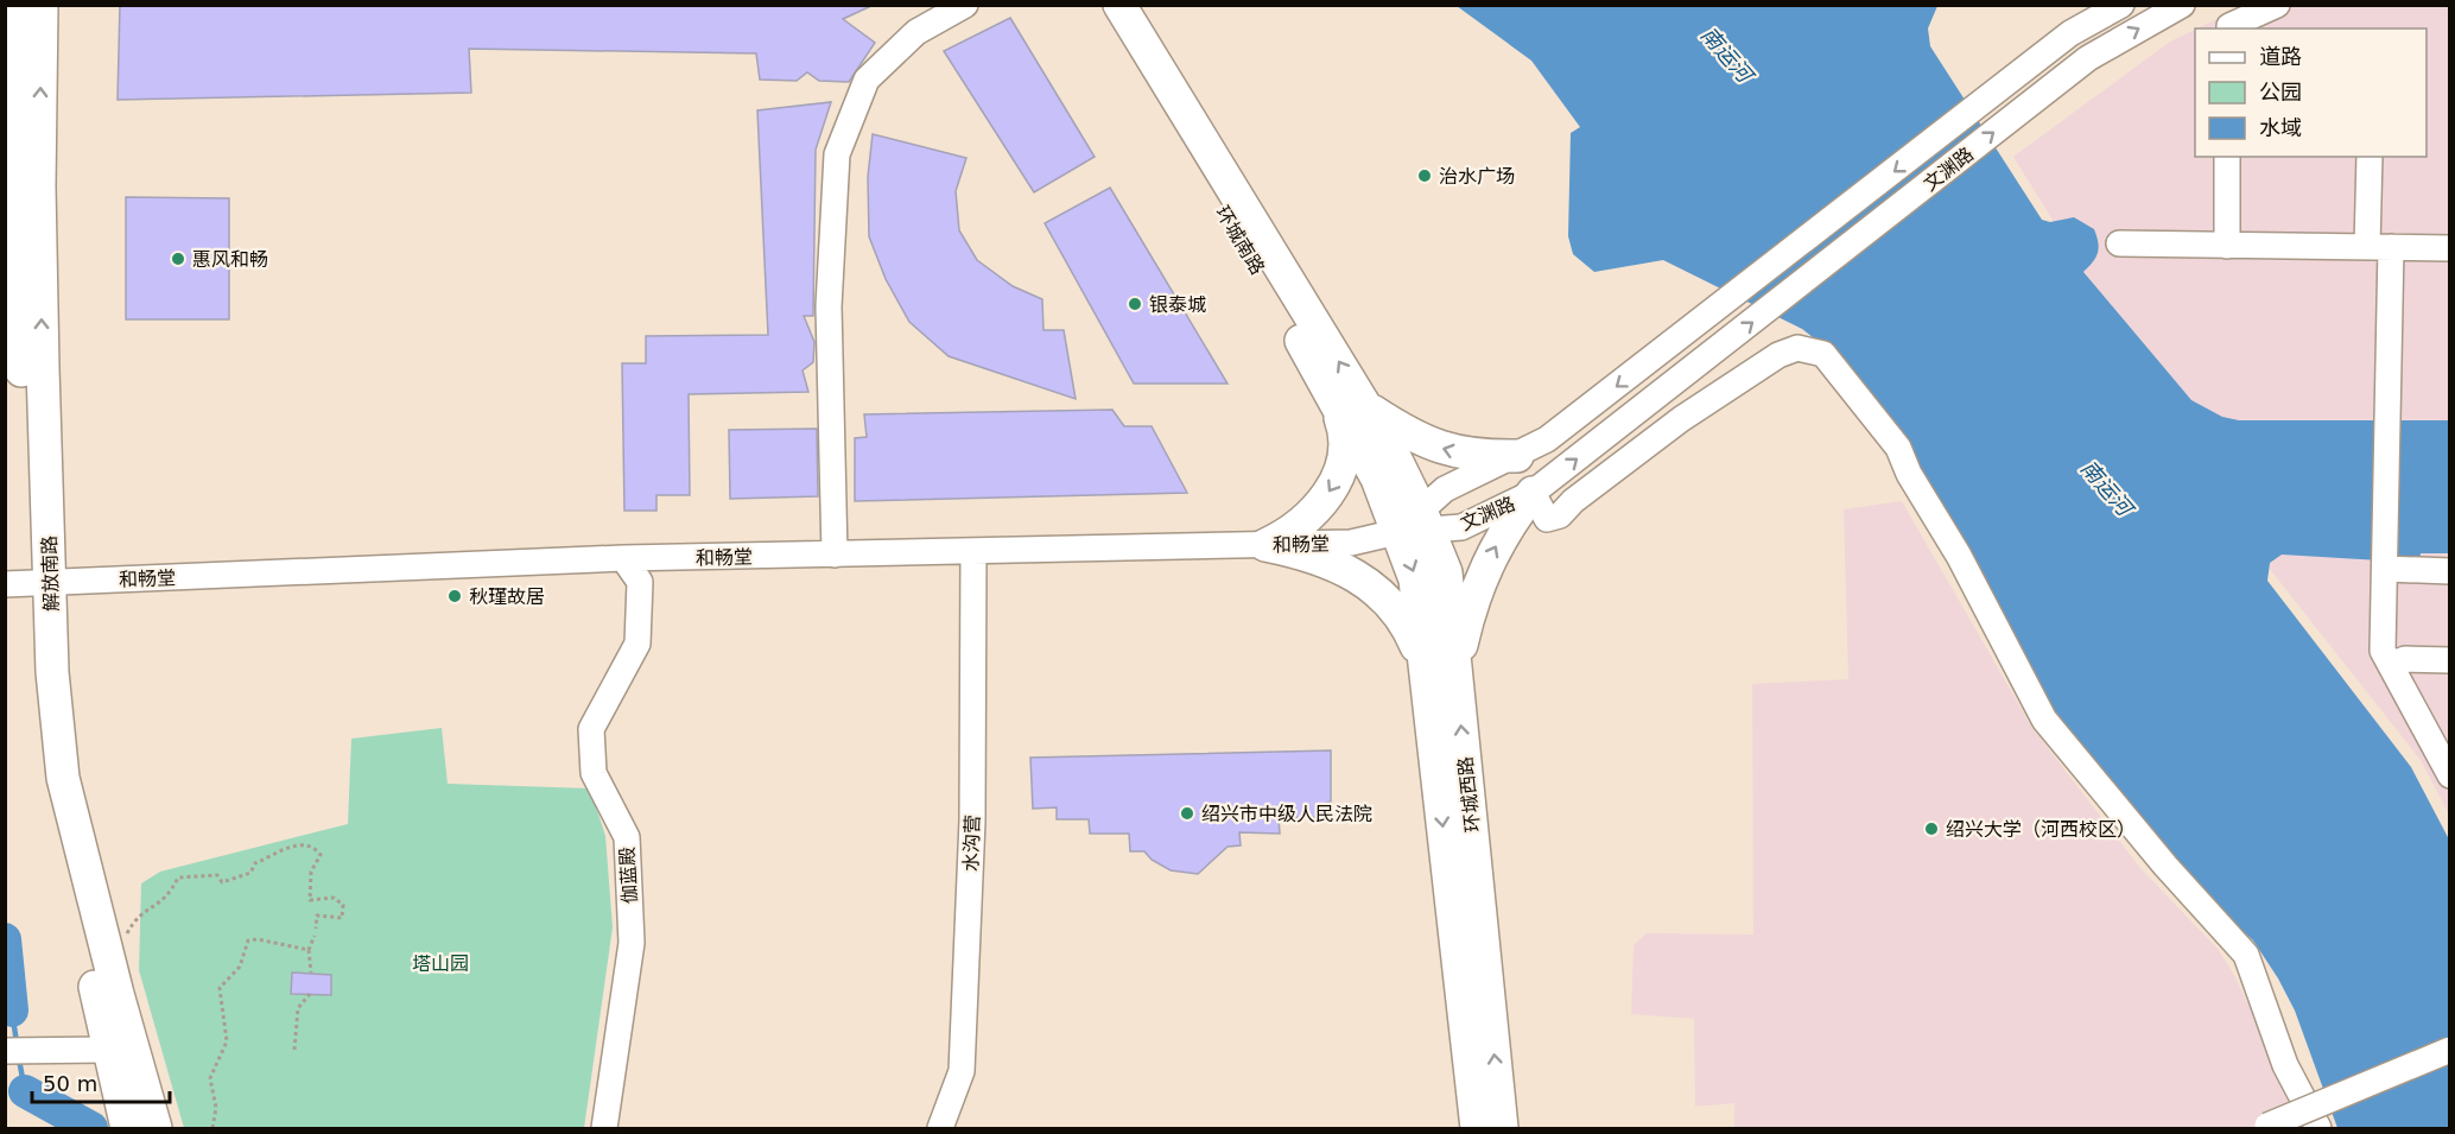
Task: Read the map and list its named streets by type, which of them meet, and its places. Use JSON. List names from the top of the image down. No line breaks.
{"streets":{"main road":["环城南路","解放南路","环城西路"],"street":["文渊路","和畅堂","水沟营","伽蓝殿"]},"crossings":[["文渊路","和畅堂"],["文渊路","环城西路"],["环城南路","环城西路"],["和畅堂","解放南路"],["和畅堂","环城西路"],["和畅堂","水沟营"],["和畅堂","伽蓝殿"]],"water":["南运河"],"parks":["塔山园"],"places":["治水广场","惠风和畅","银泰城","秋瑾故居","绍兴市中级人民法院","绍兴大学（河西校区）"],"legend":["道路","公园","水域"],"scale_bar":"50 m"}
